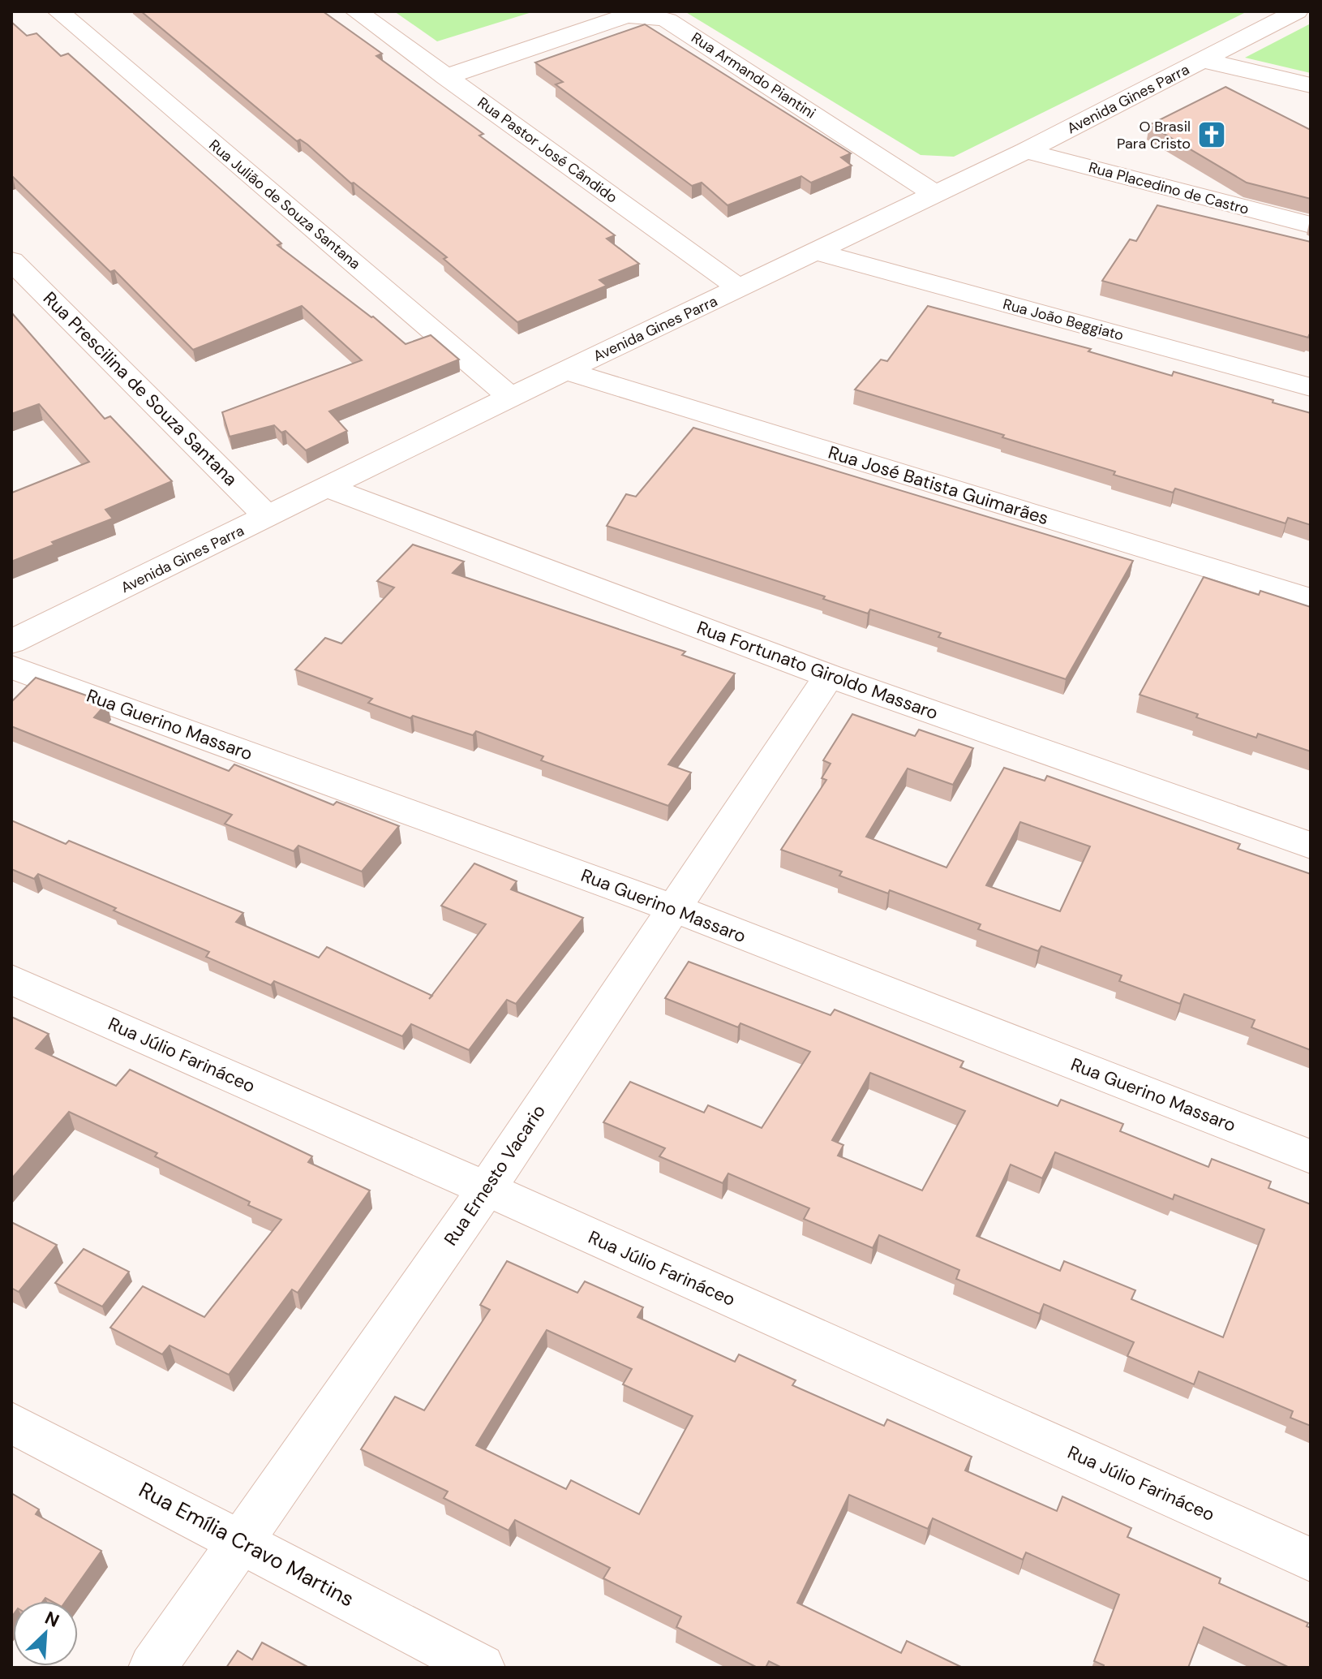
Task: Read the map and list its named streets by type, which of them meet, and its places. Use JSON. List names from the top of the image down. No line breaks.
{"streets":{"street":["Rua Armando Piantini","Avenida Gines Parra","Rua Pastor José Cândido","Rua Placedino de Castro","Rua Julião de Souza Santana","Rua João Beggiato","Rua Prescilina de Souza Santana","Rua José Batista Guimarães","Rua Fortunato Giroldo Massaro","Rua Guerino Massaro","Rua Júlio Farináceo","Rua Ernesto Vacario","Rua Emília Cravo Martins"]},"crossings":[["Rua Armando Piantini","Avenida Gines Parra"],["Rua Armando Piantini","Rua Pastor José Cândido"],["Avenida Gines Parra","Rua Pastor José Cândido"],["Avenida Gines Parra","Rua Placedino de Castro"],["Avenida Gines Parra","Rua Julião de Souza Santana"],["Avenida Gines Parra","Rua João Beggiato"],["Avenida Gines Parra","Rua Prescilina de Souza Santana"],["Avenida Gines Parra","Rua José Batista Guimarães"],["Avenida Gines Parra","Rua Fortunato Giroldo Massaro"],["Rua Fortunato Giroldo Massaro","Rua Ernesto Vacario"],["Rua Guerino Massaro","Rua Ernesto Vacario"],["Rua Júlio Farináceo","Rua Ernesto Vacario"],["Rua Ernesto Vacario","Rua Emília Cravo Martins"]],"places":{"church":["O Brasil Para Cristo"]},"north":"top right"}
